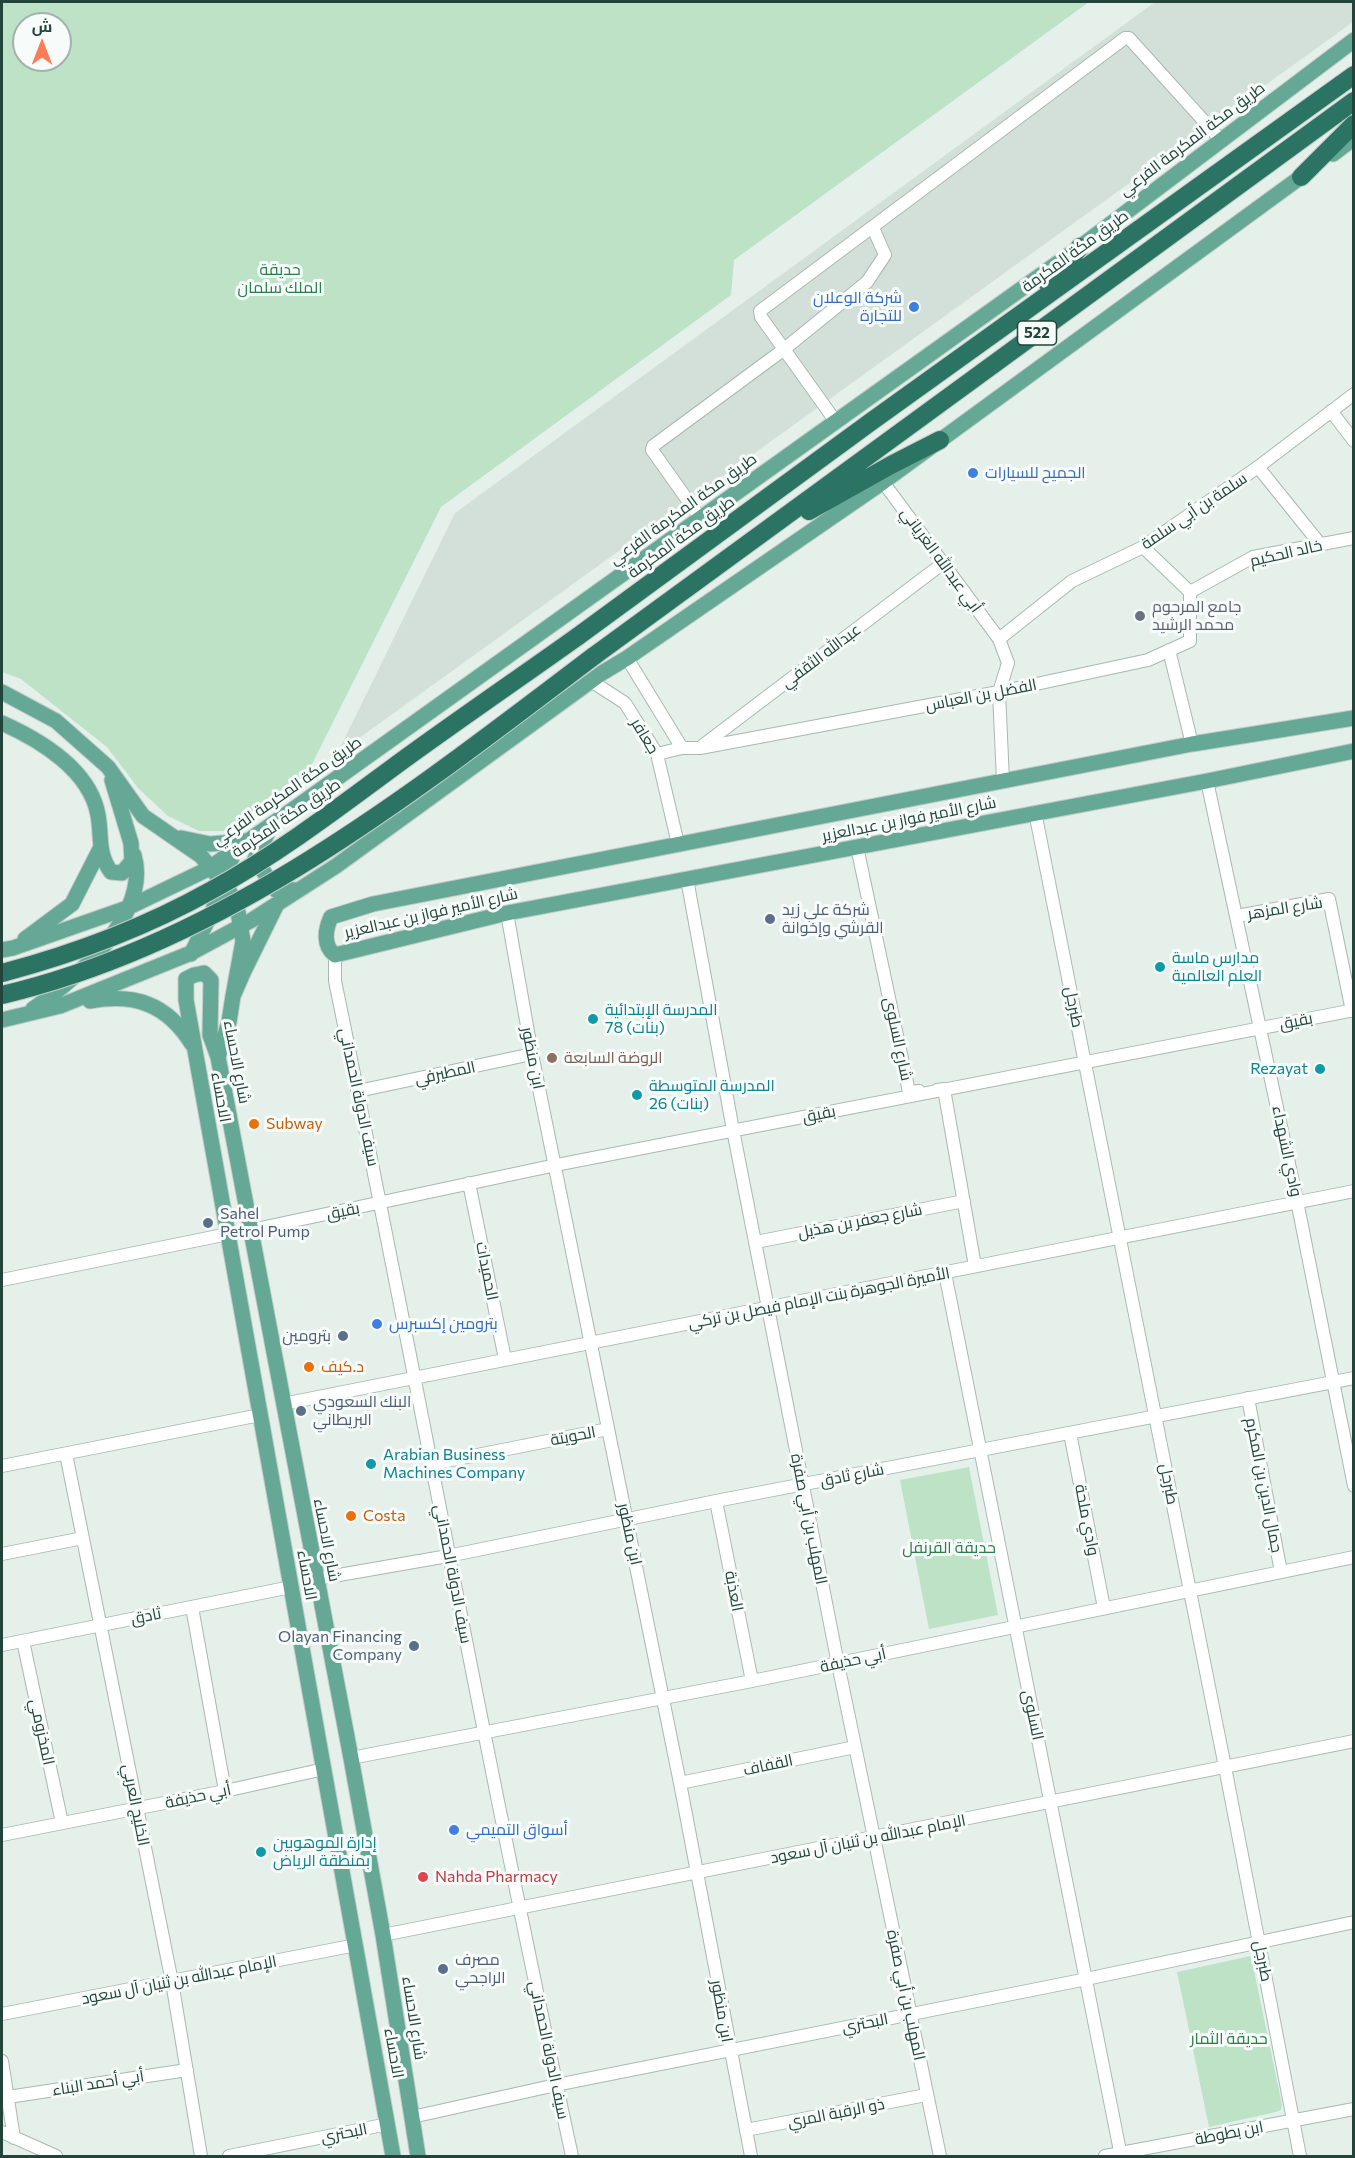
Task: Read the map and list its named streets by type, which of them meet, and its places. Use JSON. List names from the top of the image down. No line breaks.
{"streets":{"highway":["طريق مكة المكرمة","522"],"main road":["طريق مكة المكرمة الفرعي","شارع الأمير فواز بن عبدالعزير","شارع الاحساء","الاحساء"],"street":["سلمة بن أبي سلمة","خالد الحكيم","أبي عبدالله الغرياني","عبدالله الثقفي","الفضل بن العباس","جعافر","شارع المزهر","طبرجل","بقيق","شارع السلوى","ابن منظور","المطيرفي","سيف الدولة الحمداني","وادي الشهداء","شارع جعفر بن هذيل","الحميدات","الأميرة الجوهرة بنت الإمام فيصل بن تركي","الحويتة","شارع ثادق","جمال الدين بن المكرم","المهلب بن أبي صفرة","وادي ملحة","العذبة","ثادق","أبي حذيفة","السلوى","المخزومي","القفاف","الخليج العربي","الإمام عبدالله بن ثنيان آل سعود","البحتري","أبي أحمد البناء","ذو الرقبة المري","ابن بطوطة"]},"crossings":[["سلمة بن أبي سلمة","أبي عبدالله الغرياني"],["خالد الحكيم","الفضل بن العباس"],["أبي عبدالله الغرياني","عبدالله الثقفي"],["عبدالله الثقفي","الفضل بن العباس"],["الفضل بن العباس","جعافر"],["جعافر","شارع الأمير فواز بن عبدالعزير"],["شارع الأمير فواز بن عبدالعزير","طبرجل"],["شارع الأمير فواز بن عبدالعزير","شارع السلوى"],["شارع الأمير فواز بن عبدالعزير","ابن منظور"],["شارع الأمير فواز بن عبدالعزير","سيف الدولة الحمداني"],["شارع الأمير فواز بن عبدالعزير","وادي الشهداء"],["شارع الأمير فواز بن عبدالعزير","المهلب بن أبي صفرة"],["شارع المزهر","بقيق"],["شارع المزهر","وادي الشهداء"],["طبرجل","بقيق"],["طبرجل","الأميرة الجوهرة بنت الإمام فيصل بن تركي"],["طبرجل","شارع ثادق"],["طبرجل","أبي حذيفة"],["طبرجل","الإمام عبدالله بن ثنيان آل سعود"],["طبرجل","البحتري"],["طبرجل","ابن بطوطة"],["بقيق","شارع السلوى"],["بقيق","ابن منظور"],["بقيق","شارع الاحساء"],["بقيق","سيف الدولة الحمداني"],["بقيق","وادي الشهداء"],["بقيق","الحميدات"],["بقيق","المهلب بن أبي صفرة"],["ابن منظور","المطيرفي"],["ابن منظور","الأميرة الجوهرة بنت الإمام فيصل بن تركي"],["ابن منظور","الحويتة"],["ابن منظور","شارع ثادق"],["ابن منظور","أبي حذيفة"],["ابن منظور","القفاف"],["ابن منظور","الإمام عبدالله بن ثنيان آل سعود"],["ابن منظور","البحتري"],["ابن منظور","ذو الرقبة المري"],["شارع الاحساء","الاحساء"],["شارع الاحساء","الأميرة الجوهرة بنت الإمام فيصل بن تركي"],["شارع الاحساء","شارع ثادق"],["شارع الاحساء","أبي حذيفة"],["شارع الاحساء","الإمام عبدالله بن ثنيان آل سعود"],["شارع الاحساء","البحتري"],["المطيرفي","سيف الدولة الحمداني"],["الاحساء","ثادق"],["الاحساء","أبي حذيفة"],["الاحساء","الإمام عبدالله بن ثنيان آل سعود"],["الاحساء","البحتري"],["سيف الدولة الحمداني","الأميرة الجوهرة بنت الإمام فيصل بن تركي"],["سيف الدولة الحمداني","الحويتة"],["سيف الدولة الحمداني","شارع ثادق"],["سيف الدولة الحمداني","أبي حذيفة"],["سيف الدولة الحمداني","الإمام عبدالله بن ثنيان آل سعود"],["سيف الدولة الحمداني","البحتري"],["وادي الشهداء","الأميرة الجوهرة بنت الإمام فيصل بن تركي"],["وادي الشهداء","شارع ثادق"],["شارع جعفر بن هذيل","المهلب بن أبي صفرة"],["الحميدات","الأميرة الجوهرة بنت الإمام فيصل بن تركي"],["الأميرة الجوهرة بنت الإمام فيصل بن تركي","المهلب بن أبي صفرة"],["الأميرة الجوهرة بنت الإمام فيصل بن تركي","السلوى"],["شارع ثادق","جمال الدين بن المكرم"],["شارع ثادق","المهلب بن أبي صفرة"],["شارع ثادق","وادي ملحة"],["شارع ثادق","العذبة"],["شارع ثادق","السلوى"],["جمال الدين بن المكرم","أبي حذيفة"],["المهلب بن أبي صفرة","أبي حذيفة"],["المهلب بن أبي صفرة","القفاف"],["المهلب بن أبي صفرة","الإمام عبدالله بن ثنيان آل سعود"],["المهلب بن أبي صفرة","البحتري"],["المهلب بن أبي صفرة","ذو الرقبة المري"],["وادي ملحة","أبي حذيفة"],["العذبة","أبي حذيفة"],["ثادق","المخزومي"],["ثادق","الخليج العربي"],["أبي حذيفة","السلوى"],["أبي حذيفة","المخزومي"],["أبي حذيفة","الخليج العربي"],["السلوى","الإمام عبدالله بن ثنيان آل سعود"],["السلوى","البحتري"],["السلوى","ابن بطوطة"],["الخليج العربي","الإمام عبدالله بن ثنيان آل سعود"],["الخليج العربي","أبي أحمد البناء"]],"parks":["حديقة الملك سلمان","حديقة القرنفل","حديقة الثمار"],"places":["شركة الوعلان للتجارة","الجميح للسيارات","جامع المرحوم محمد الرشيد","شركة علي زيد القرشي وإخوانة","مدارس ماسة العلم العالمية","المدرسة الإبتدائية 78 (بنات)","الروضة السابعة","Rezayat","المدرسة المتوسطة 26 (بنات)","Subway","Sahel Petrol Pump","بترومين إكسبرس","بترومين","د.كيف","البنك السعودي البريطاني","Arabian Business Machines Company","Costa","Olayan Financing Company","أسواق التميمي","إدارة الموهوبين بمنطقة الرياض","Nahda Pharmacy","مصرف الراجحي"],"north":"top"}
